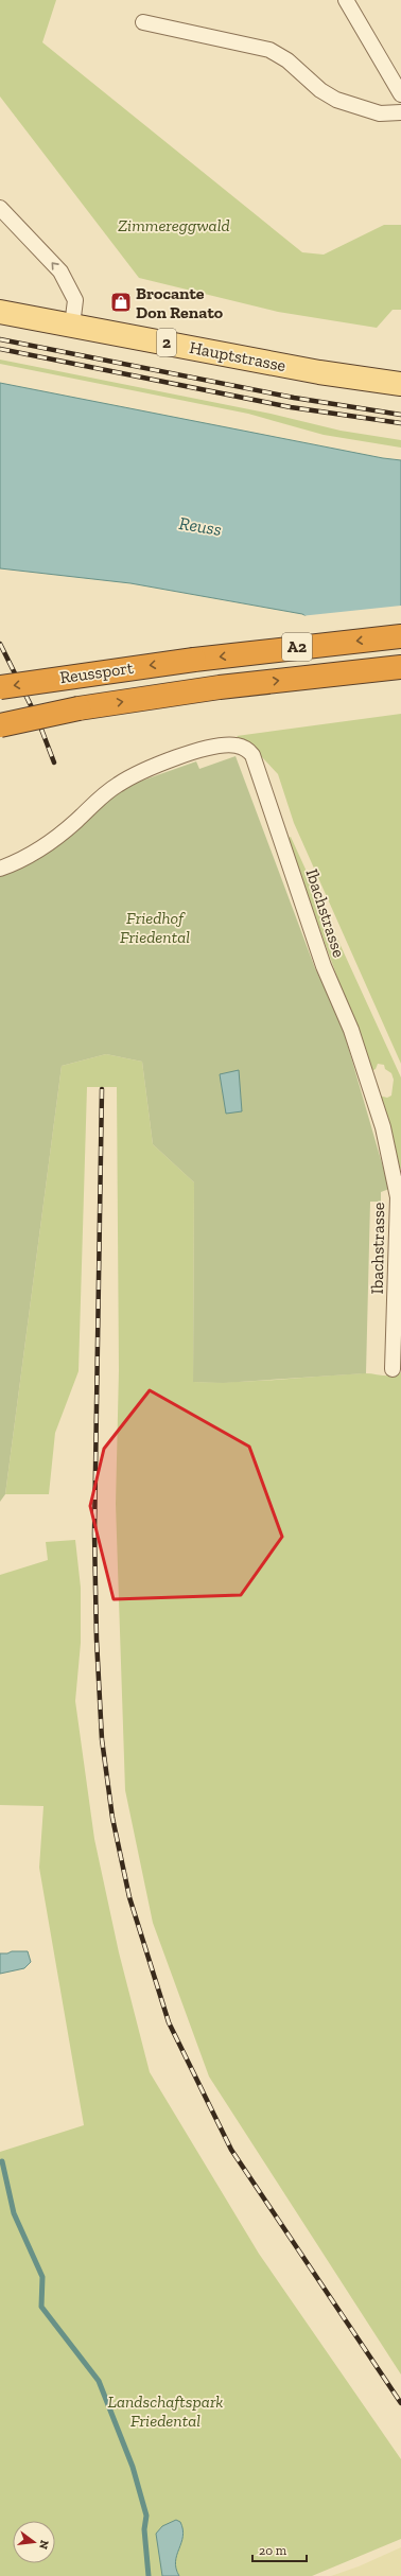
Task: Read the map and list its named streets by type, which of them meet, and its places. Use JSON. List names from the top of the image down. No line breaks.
{"streets":{"highway":["A2","Reussport"],"main road":["2","Hauptstrasse"],"street":["Ibachstrasse"]},"water":["Reuss"],"parks":["Zimmereggwald","Friedhof Friedental","Landschaftspark Friedental"],"places":{"shop":["Brocante Don Renato"]},"scale_bar":"20 m","north":"right"}
